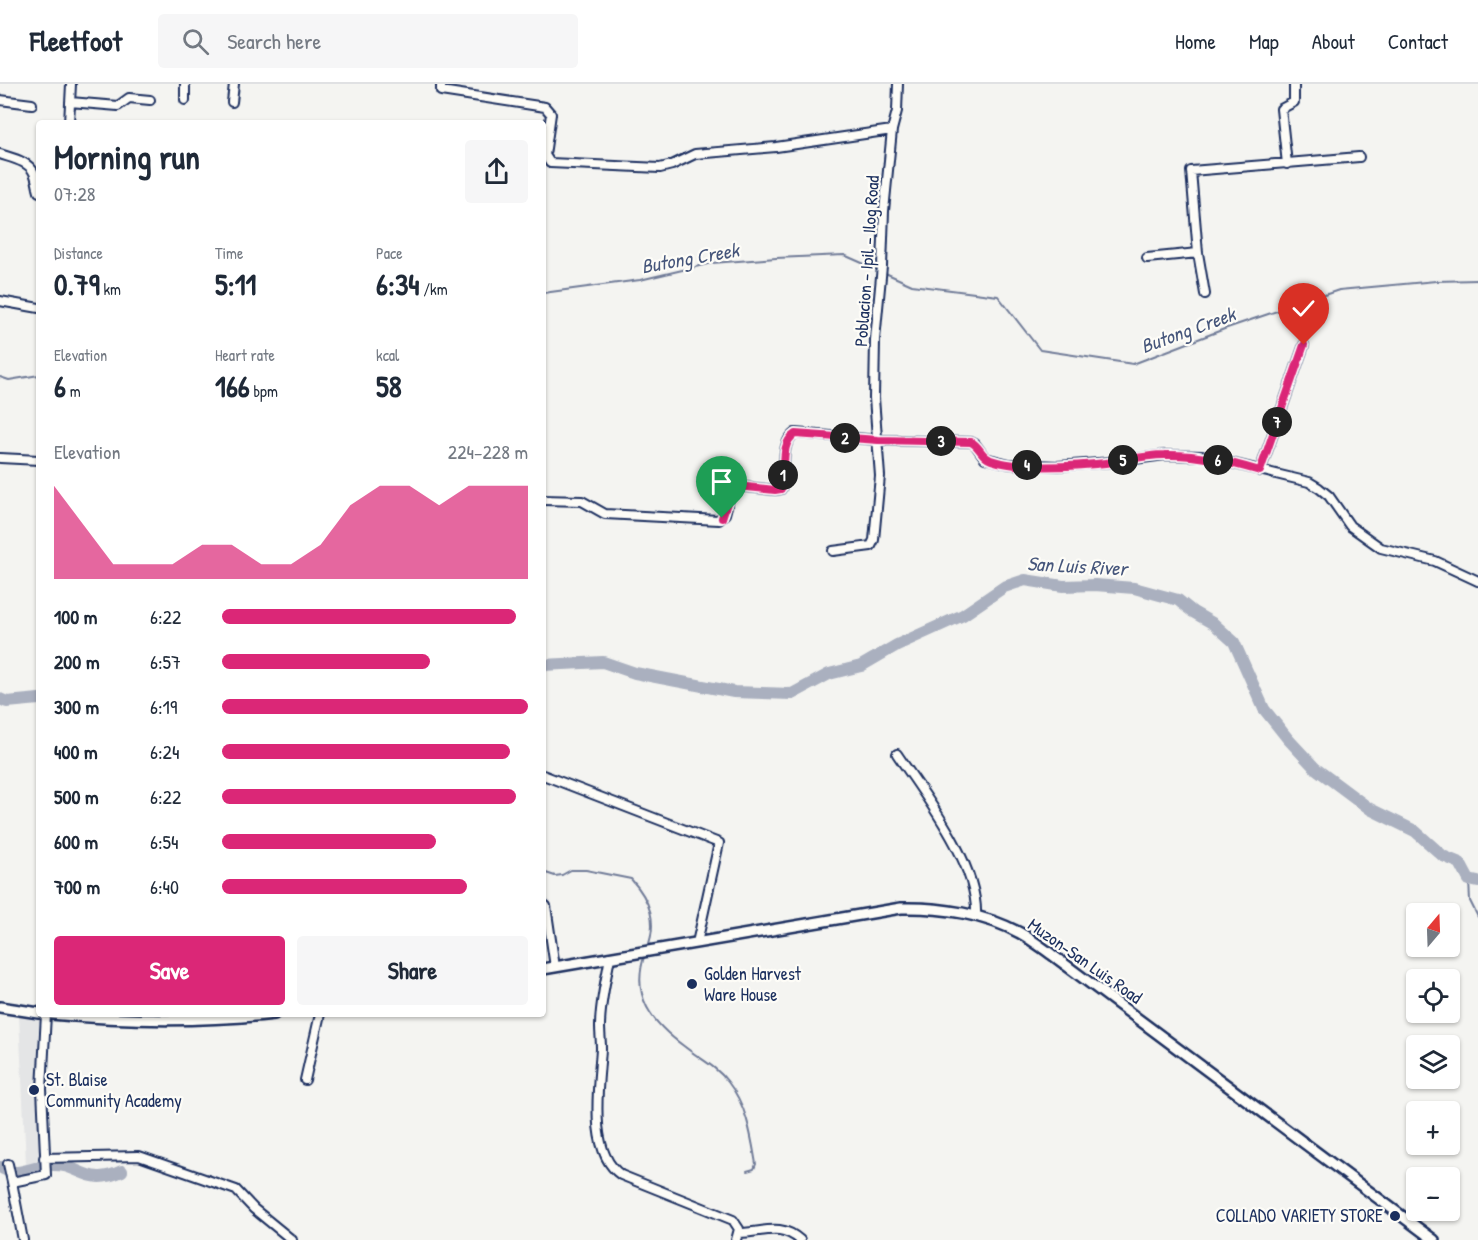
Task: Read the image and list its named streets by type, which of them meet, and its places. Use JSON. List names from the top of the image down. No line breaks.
{"streets":{"main road":["Muzon-San Luis Road"],"street":["Poblacion - Ipil - Ilog Road"]},"water":["Butong Creek","San Luis River"],"places":["Golden Harvest Ware House","St. Blaise Community Academy","COLLADO VARIETY STORE"],"north":"top","page":{"header":"Fleetfoot","search":"Search here","nav":["Home","Map","About","Contact"],"heading":["Morning run","07:28"],"stats":[["Distance","0.79 km"],["Time","5:11"],["Pace","6:34 /km"],["Elevation","6 m"],["Heart rate","166 bpm"],["kcal","58"]],"pins":["7","2","3","5","6","4","1"],"chart":["Elevation","224–228 m"],"list":[{"name":"100 m","note":"6:22"},{"name":"200 m","note":"6:57"},{"name":"300 m","note":"6:19"},{"name":"400 m","note":"6:24"},{"name":"500 m","note":"6:22"},{"name":"600 m","note":"6:54"},{"name":"700 m","note":"6:40"}],"map_buttons":["+","−"],"buttons":["Save","Share"]}}
